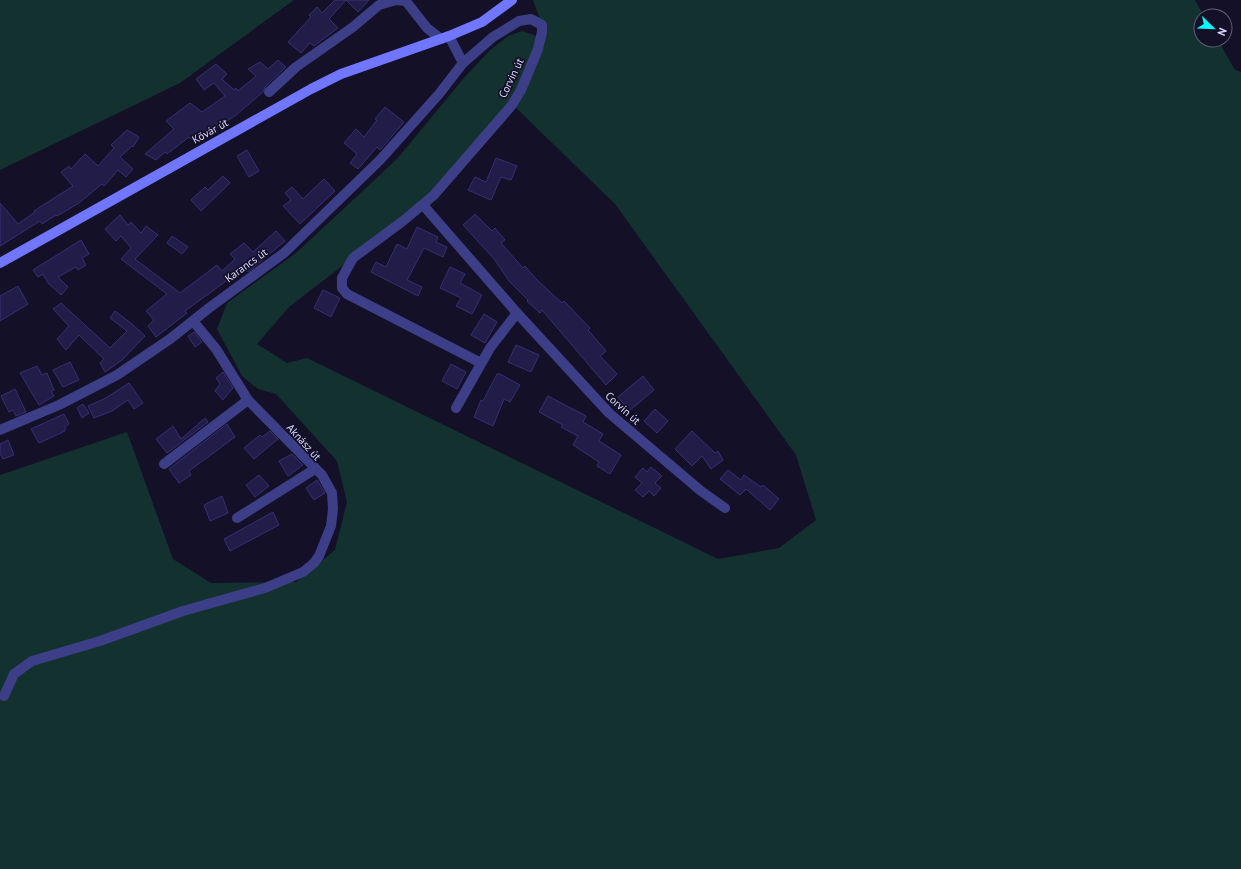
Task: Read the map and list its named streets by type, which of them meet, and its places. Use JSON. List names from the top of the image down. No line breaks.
{"streets":{"main road":["Kővár út"],"street":["Corvin út","Karancs út","Aknász út"]},"crossings":[["Corvin út","Karancs út"],["Karancs út","Aknász út"]],"north":"bottom right"}
